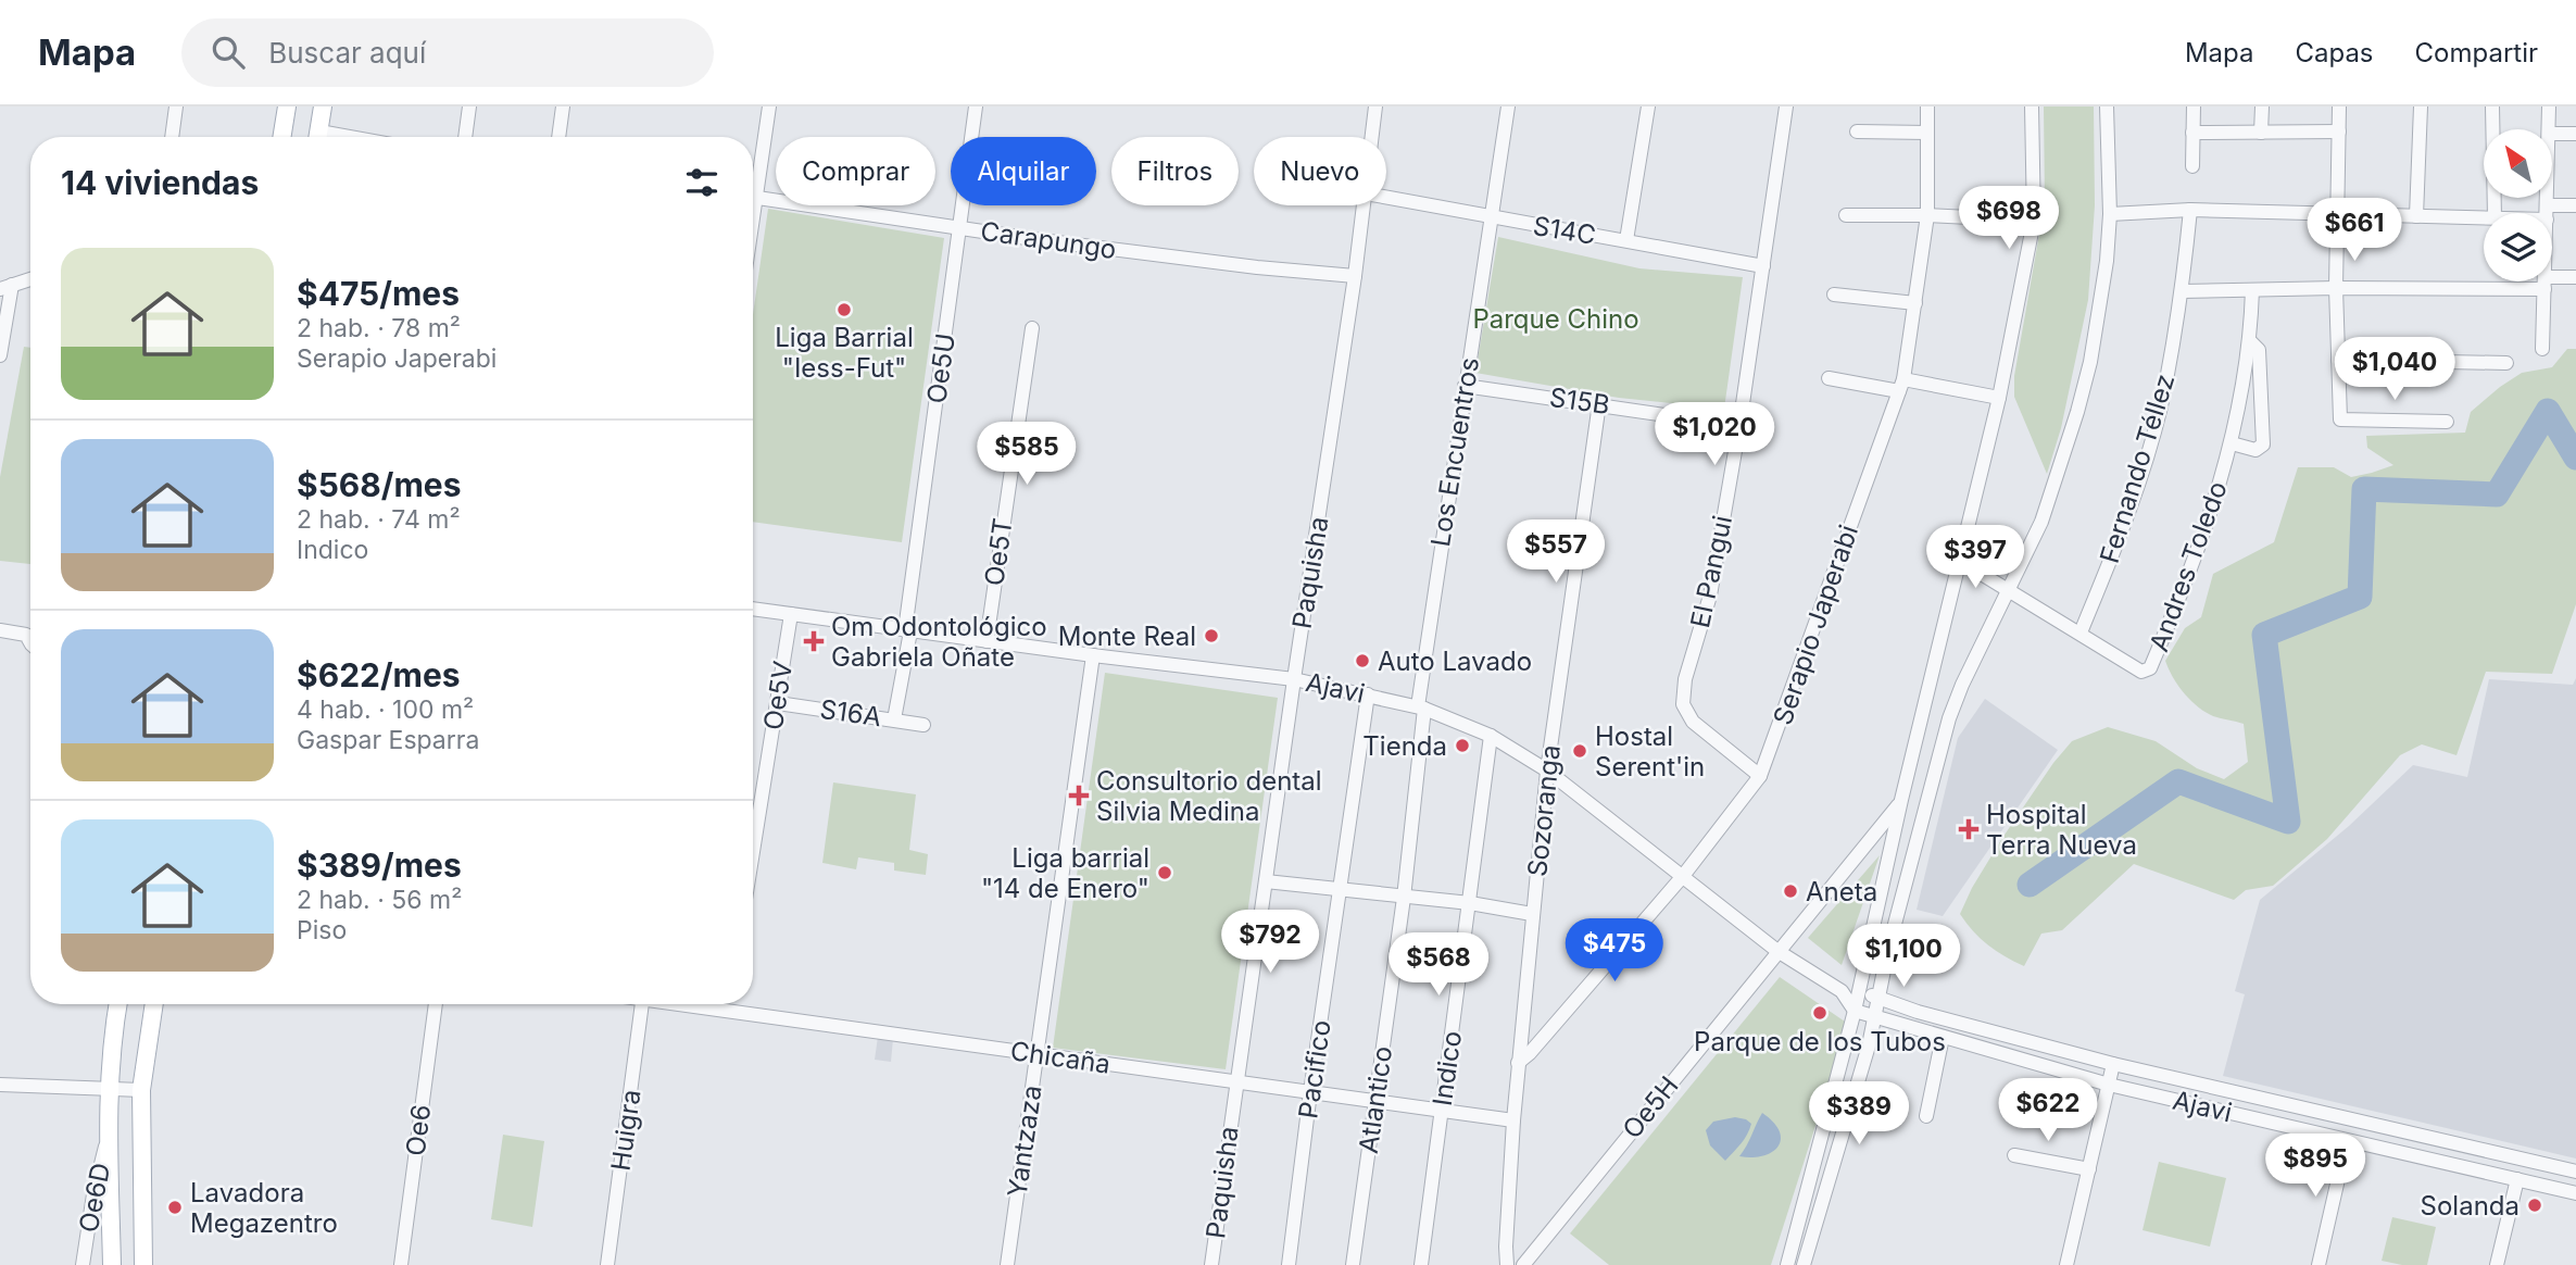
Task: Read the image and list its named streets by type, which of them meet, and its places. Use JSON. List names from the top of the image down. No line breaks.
{"streets":{"street":["S14C","Carapungo","Oe5U","S15B","Los Encuentros","Fernando Téllez","Oe5T","Andres Toledo","El Pangui","Paquisha","Serapio Japerabi","Ajavi","Oe5V","S16A","Sozoranga","Chicaña","Indico","Pacifico","Atlantico","Oe5H","Oe6","Huigra","Yantzaza","Oe6D"]},"crossings":[["S14C","Los Encuentros"],["S14C","El Pangui"],["Carapungo","Oe5U"],["Carapungo","Paquisha"],["Oe5U","Ajavi"],["Oe5U","S16A"],["S15B","Los Encuentros"],["S15B","El Pangui"],["S15B","Sozoranga"],["Los Encuentros","Ajavi"],["Los Encuentros","Atlantico"],["Fernando Téllez","Andres Toledo"],["Oe5T","Ajavi"],["El Pangui","Serapio Japerabi"],["Paquisha","Ajavi"],["Paquisha","Chicaña"],["Serapio Japerabi","Ajavi"],["Serapio Japerabi","Sozoranga"],["Ajavi","Oe5V"],["Ajavi","Sozoranga"],["Ajavi","Indico"],["Ajavi","Pacifico"],["Ajavi","Atlantico"],["Ajavi","Oe5H"],["Ajavi","Yantzaza"],["Oe5V","S16A"],["Sozoranga","Chicaña"],["Chicaña","Indico"],["Chicaña","Pacifico"],["Chicaña","Atlantico"],["Chicaña","Yantzaza"]],"parks":["Parque Chino"],"places":{"other":["Liga Barrial \"Iess-Fut\"","Monte Real","Auto Lavado","Tienda","Hostal Serent'in","Liga barrial \"14 de Enero\"","Aneta","Parque de los Tubos","Solanda","Lavadora Megazentro"],"health":["Om Odontológico Gabriela Oñate","Consultorio dental Silvia Medina","Hospital Terra Nueva"]},"north":"top left","page":{"header":"Mapa","search":"Buscar aquí","nav":["Mapa","Capas","Compartir"],"chip":["Comprar","Alquilar","Filtros","Nuevo"],"heading":"14 viviendas","price":["$698","$661","$1,040","$1,020","$585","$557","$397","$792","$475","$1,100","$568","$622","$389","$895"],"list":[{"name":"$475/mes","note":"2 hab. · 78 m² · Serapio Japerabi"},{"name":"$568/mes","note":"2 hab. · 74 m² · Indico"},{"name":"$622/mes","note":"4 hab. · 100 m² · Gaspar Esparra"},{"name":"$389/mes","note":"2 hab. · 56 m² · Piso"}]}}
